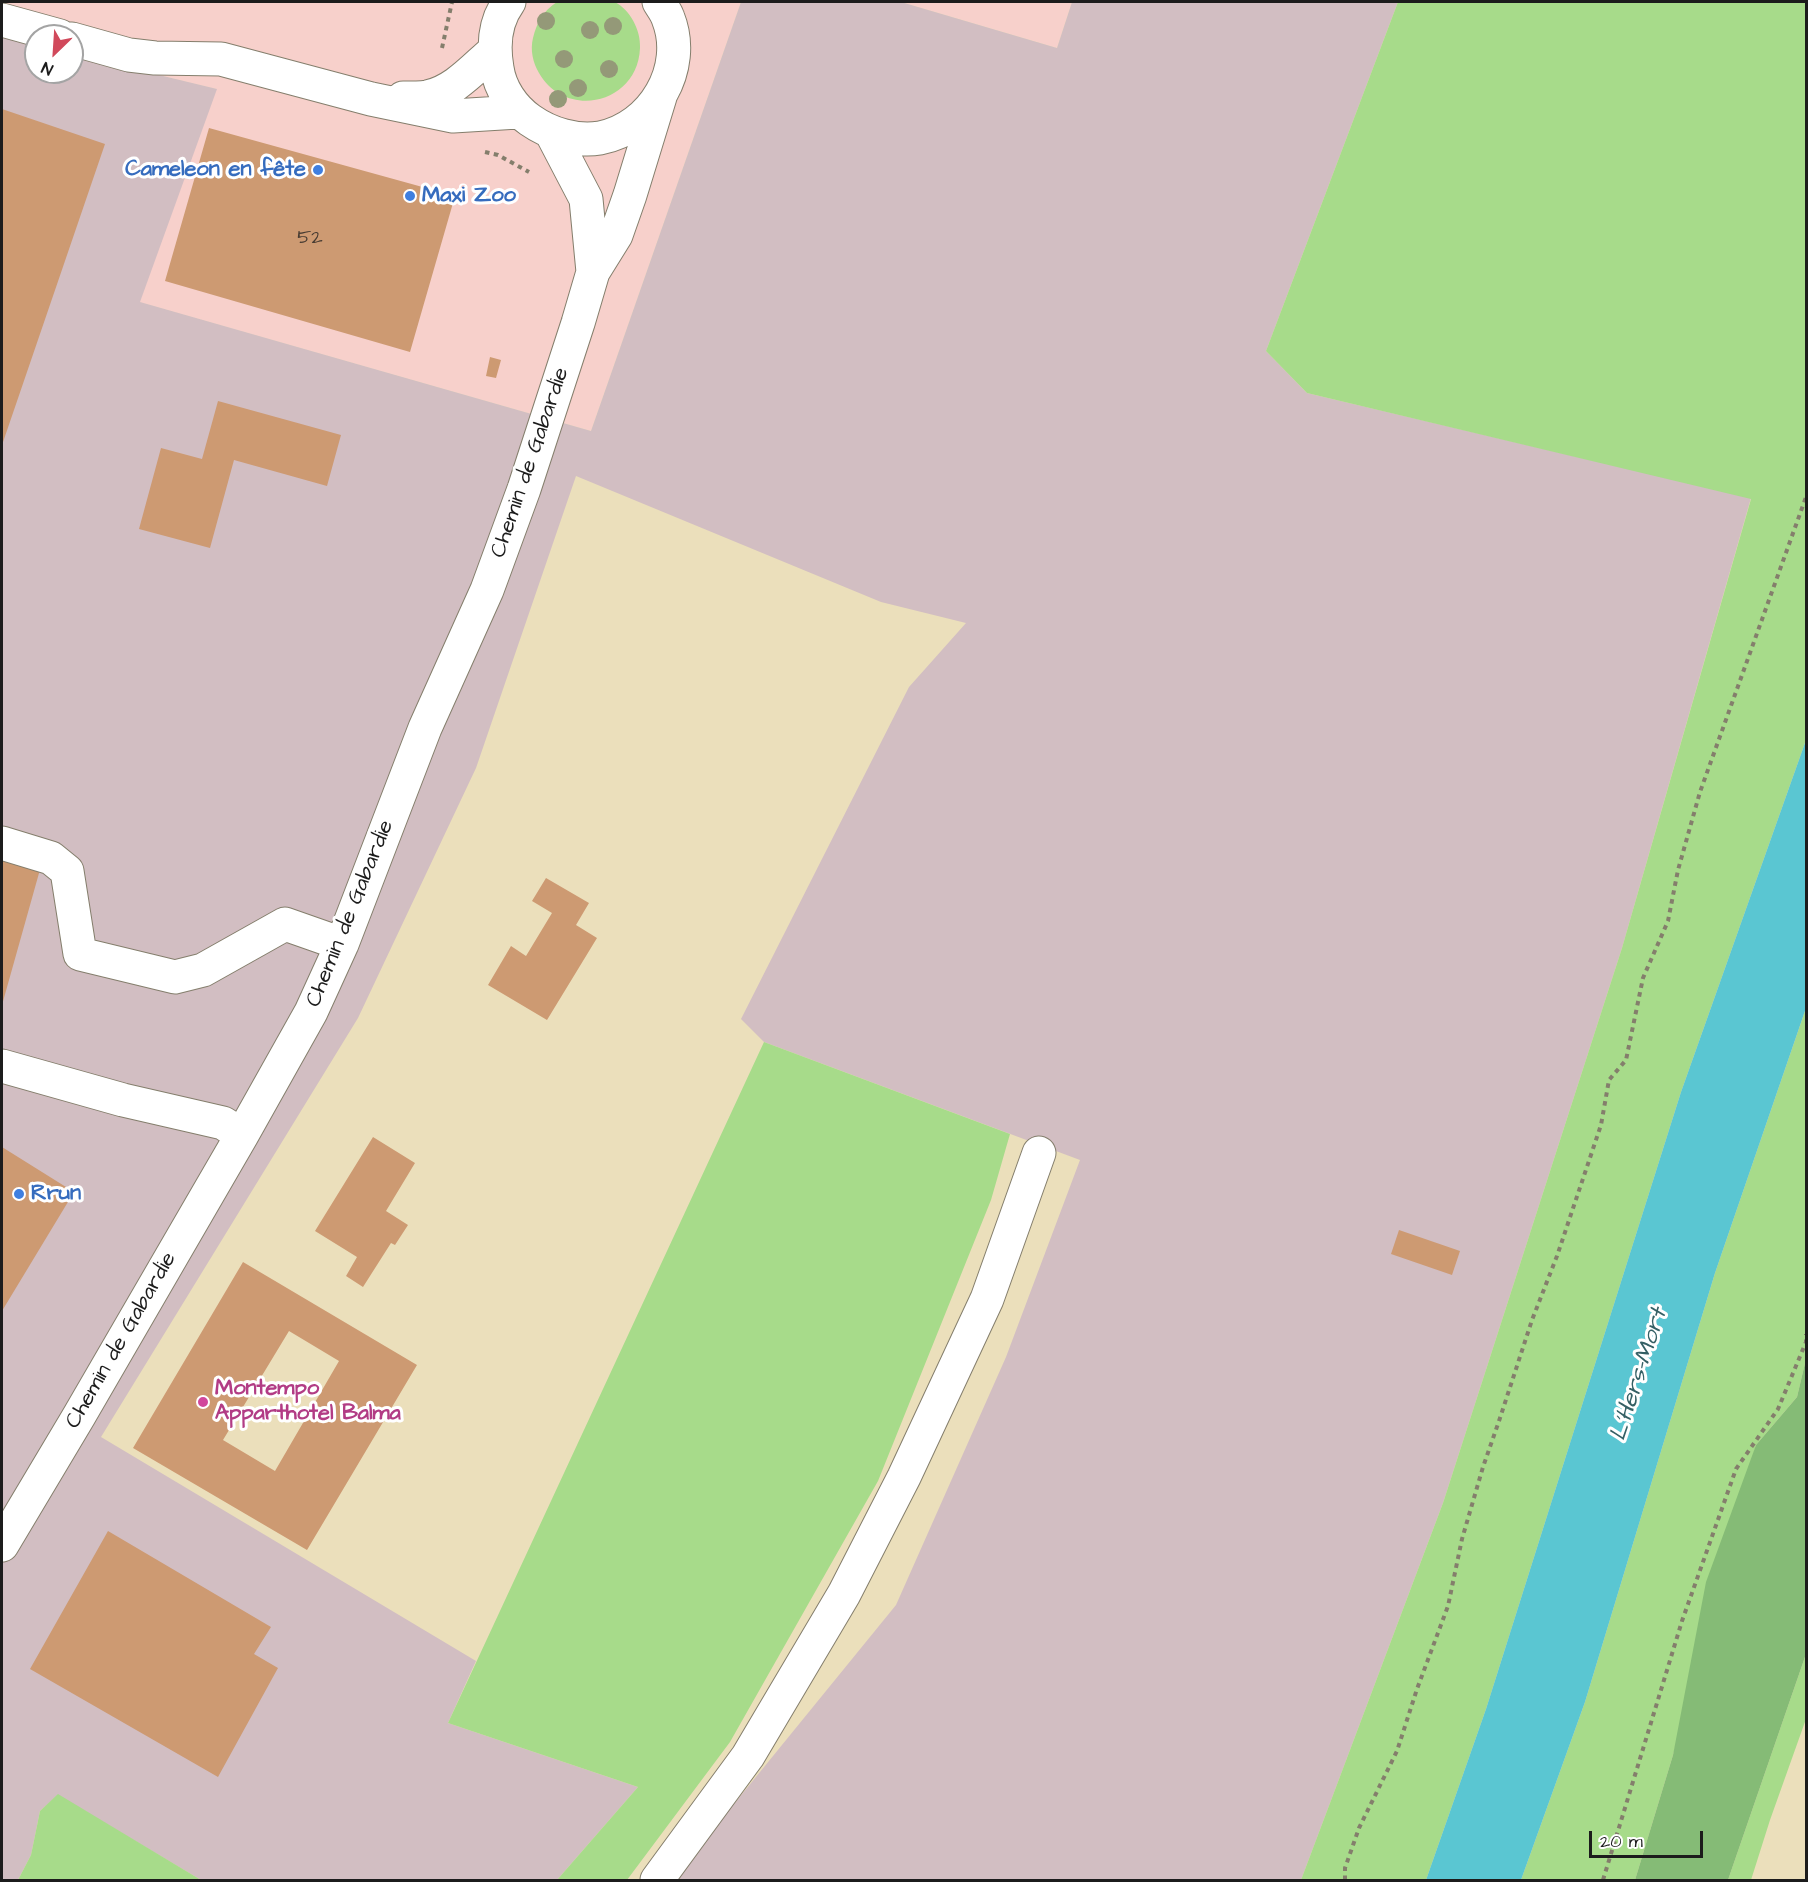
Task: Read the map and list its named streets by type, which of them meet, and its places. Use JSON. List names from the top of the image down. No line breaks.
{"streets":{"street":["Chemin de Gabardie"]},"water":["L'Hers-Mort"],"places":["Cameleon en fête","Maxi Zoo","Rrun","Montempo Apparthotel Balma"],"house_numbers":["52"],"scale_bar":"20 m","north":"bottom left"}
